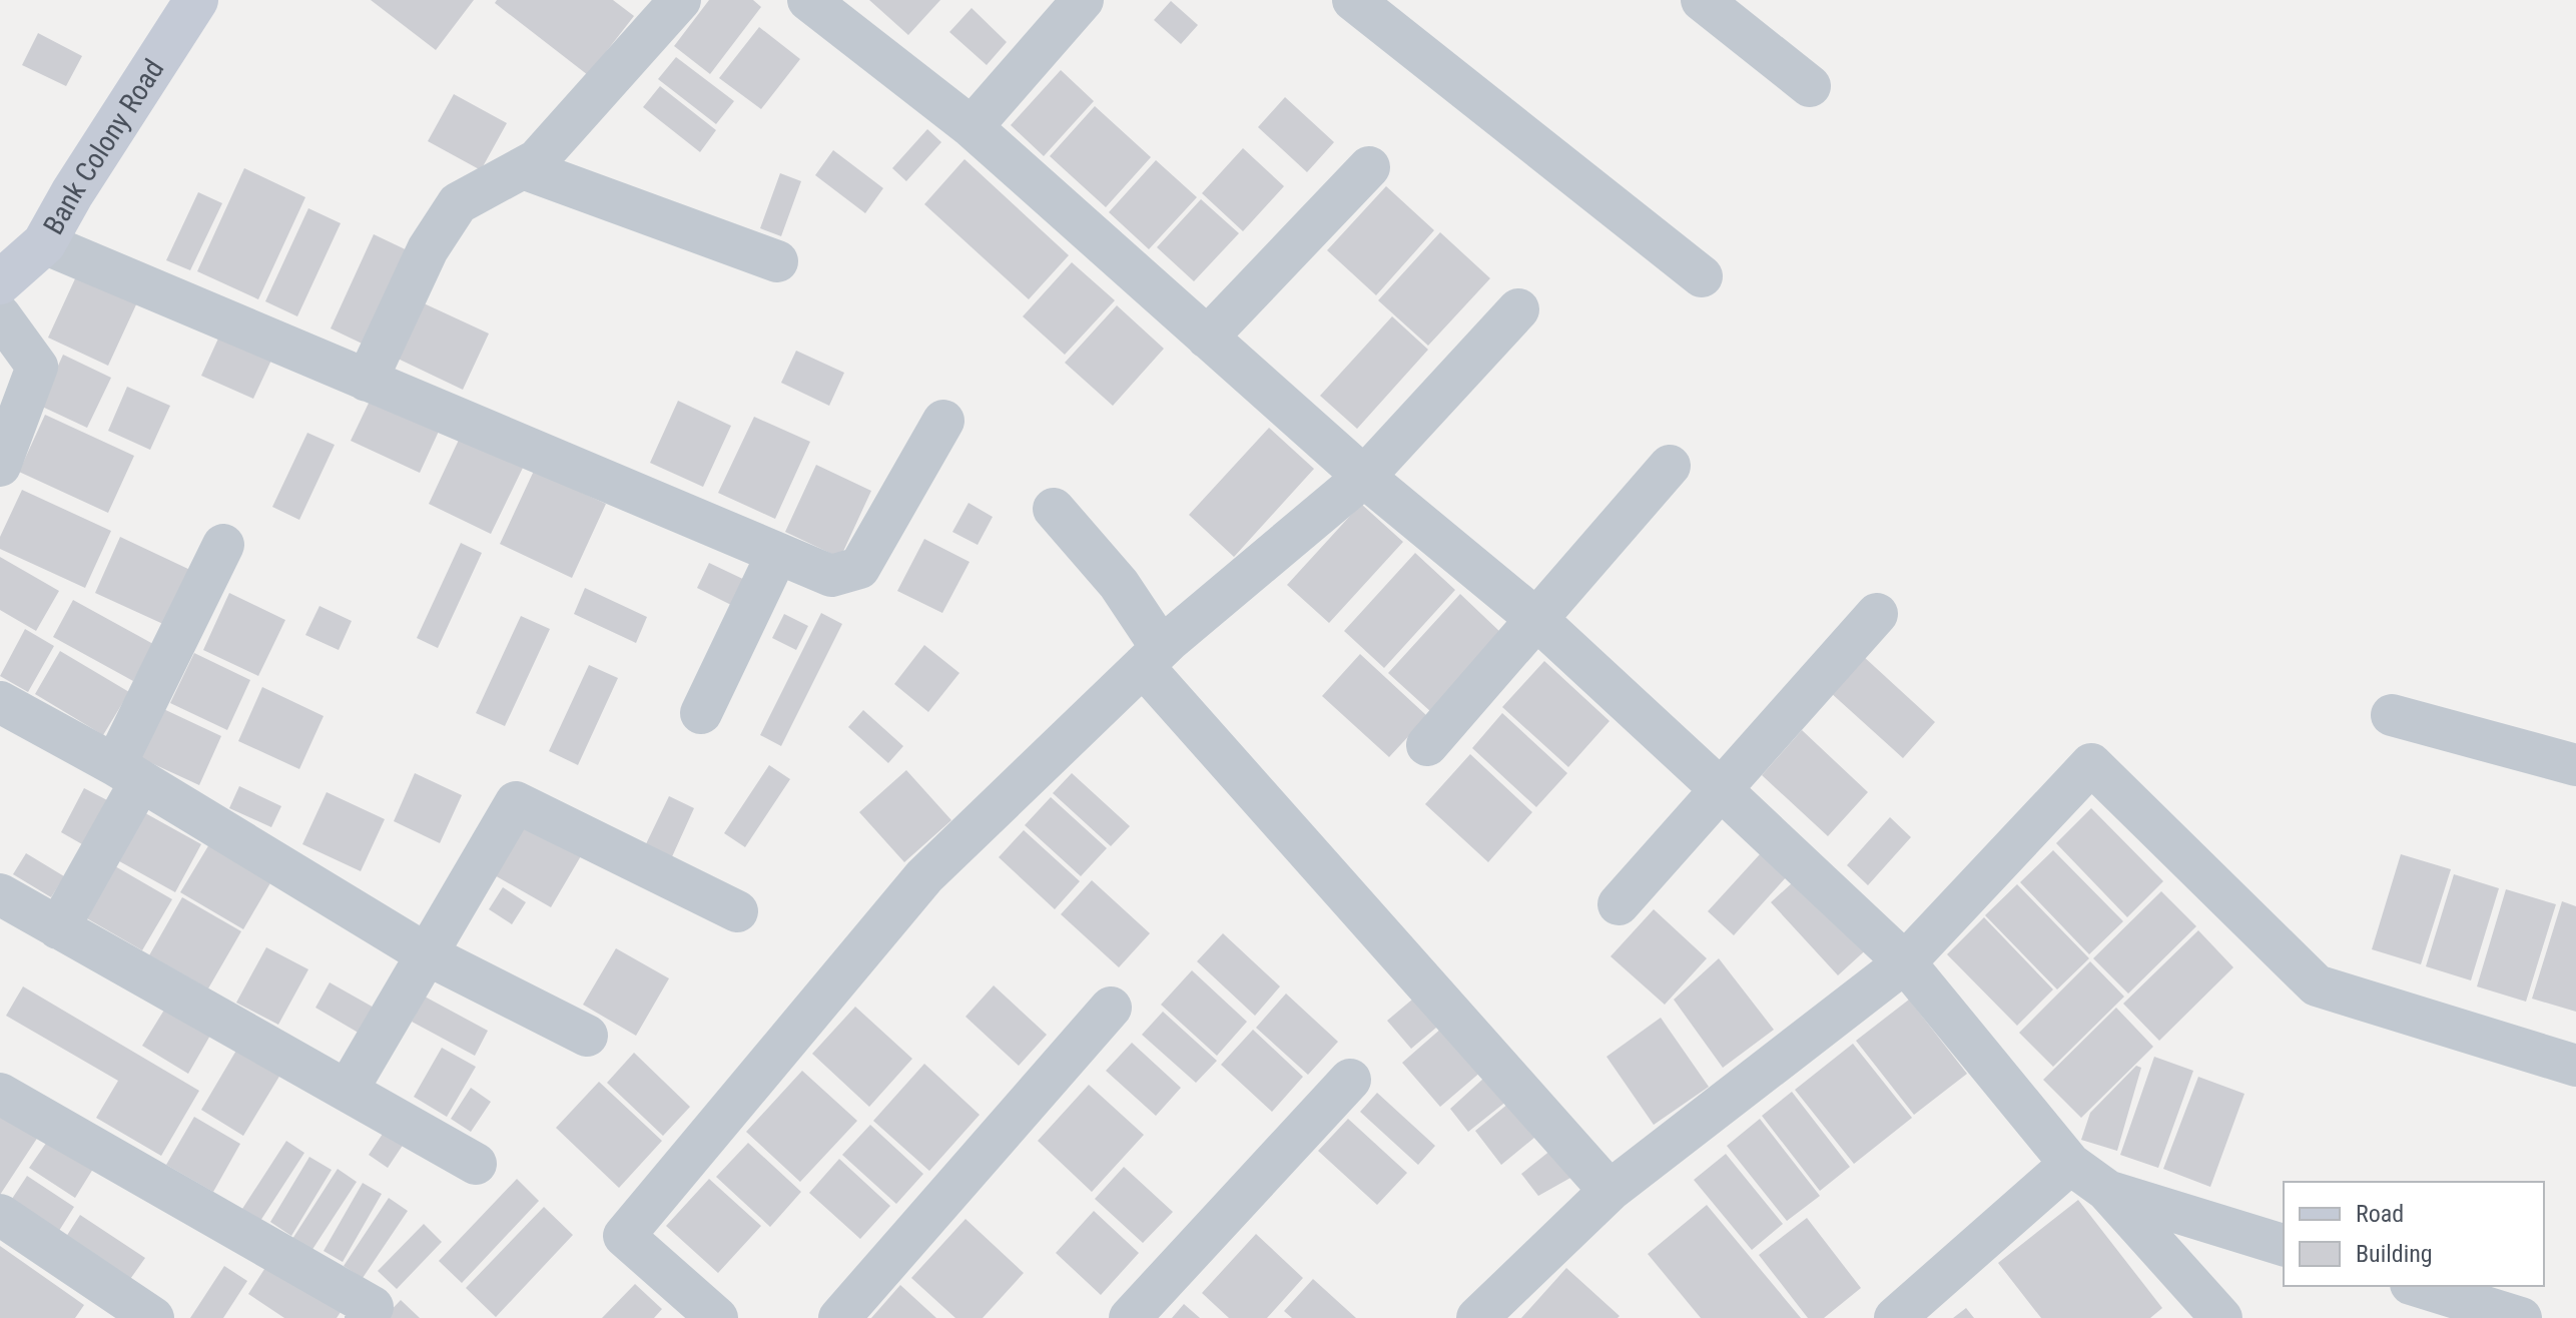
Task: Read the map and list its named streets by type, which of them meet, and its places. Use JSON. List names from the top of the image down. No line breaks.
{"streets":{"street":["Bank Colony Road"]},"legend":["Road","Building"]}
